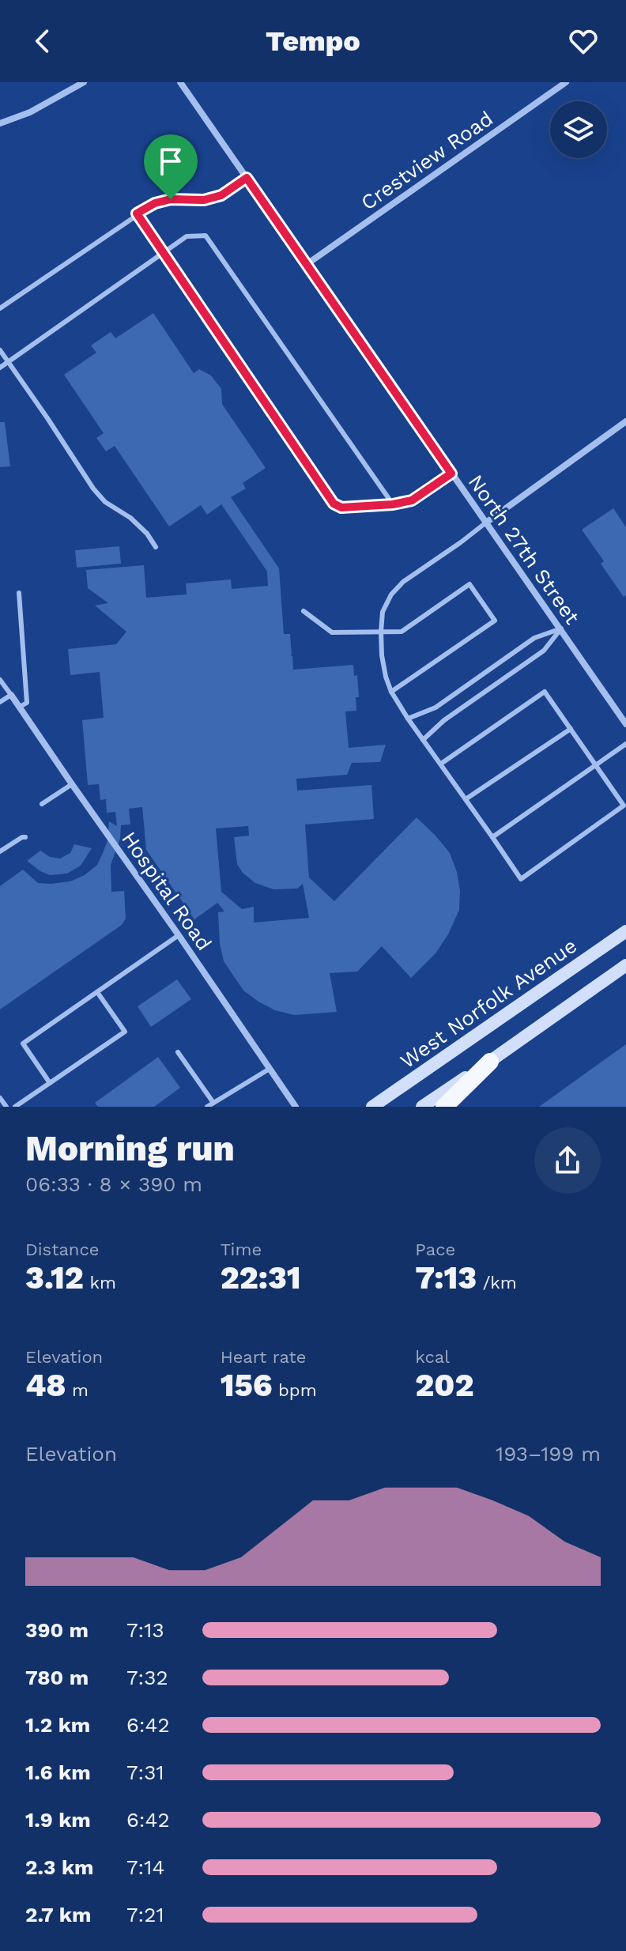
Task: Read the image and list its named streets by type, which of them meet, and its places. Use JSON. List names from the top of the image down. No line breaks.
{"streets":{"main road":["West Norfolk Avenue"],"street":["Crestview Road","North 27th Street","Hospital Road"]},"crossings":[["Crestview Road","North 27th Street"]],"page":{"header":"Tempo","heading":["Morning run","06:33 · 8 × 390 m"],"stats":[["Distance","3.12 km"],["Time","22:31"],["Pace","7:13 /km"],["Elevation","48 m"],["Heart rate","156 bpm"],["kcal","202"]],"chart":["Elevation","193–199 m"],"list":[{"name":"390 m","note":"7:13"},{"name":"780 m","note":"7:32"},{"name":"1.2 km","note":"6:42"},{"name":"1.6 km","note":"7:31"},{"name":"1.9 km","note":"6:42"},{"name":"2.3 km","note":"7:14"},{"name":"2.7 km","note":"7:21"}]}}
